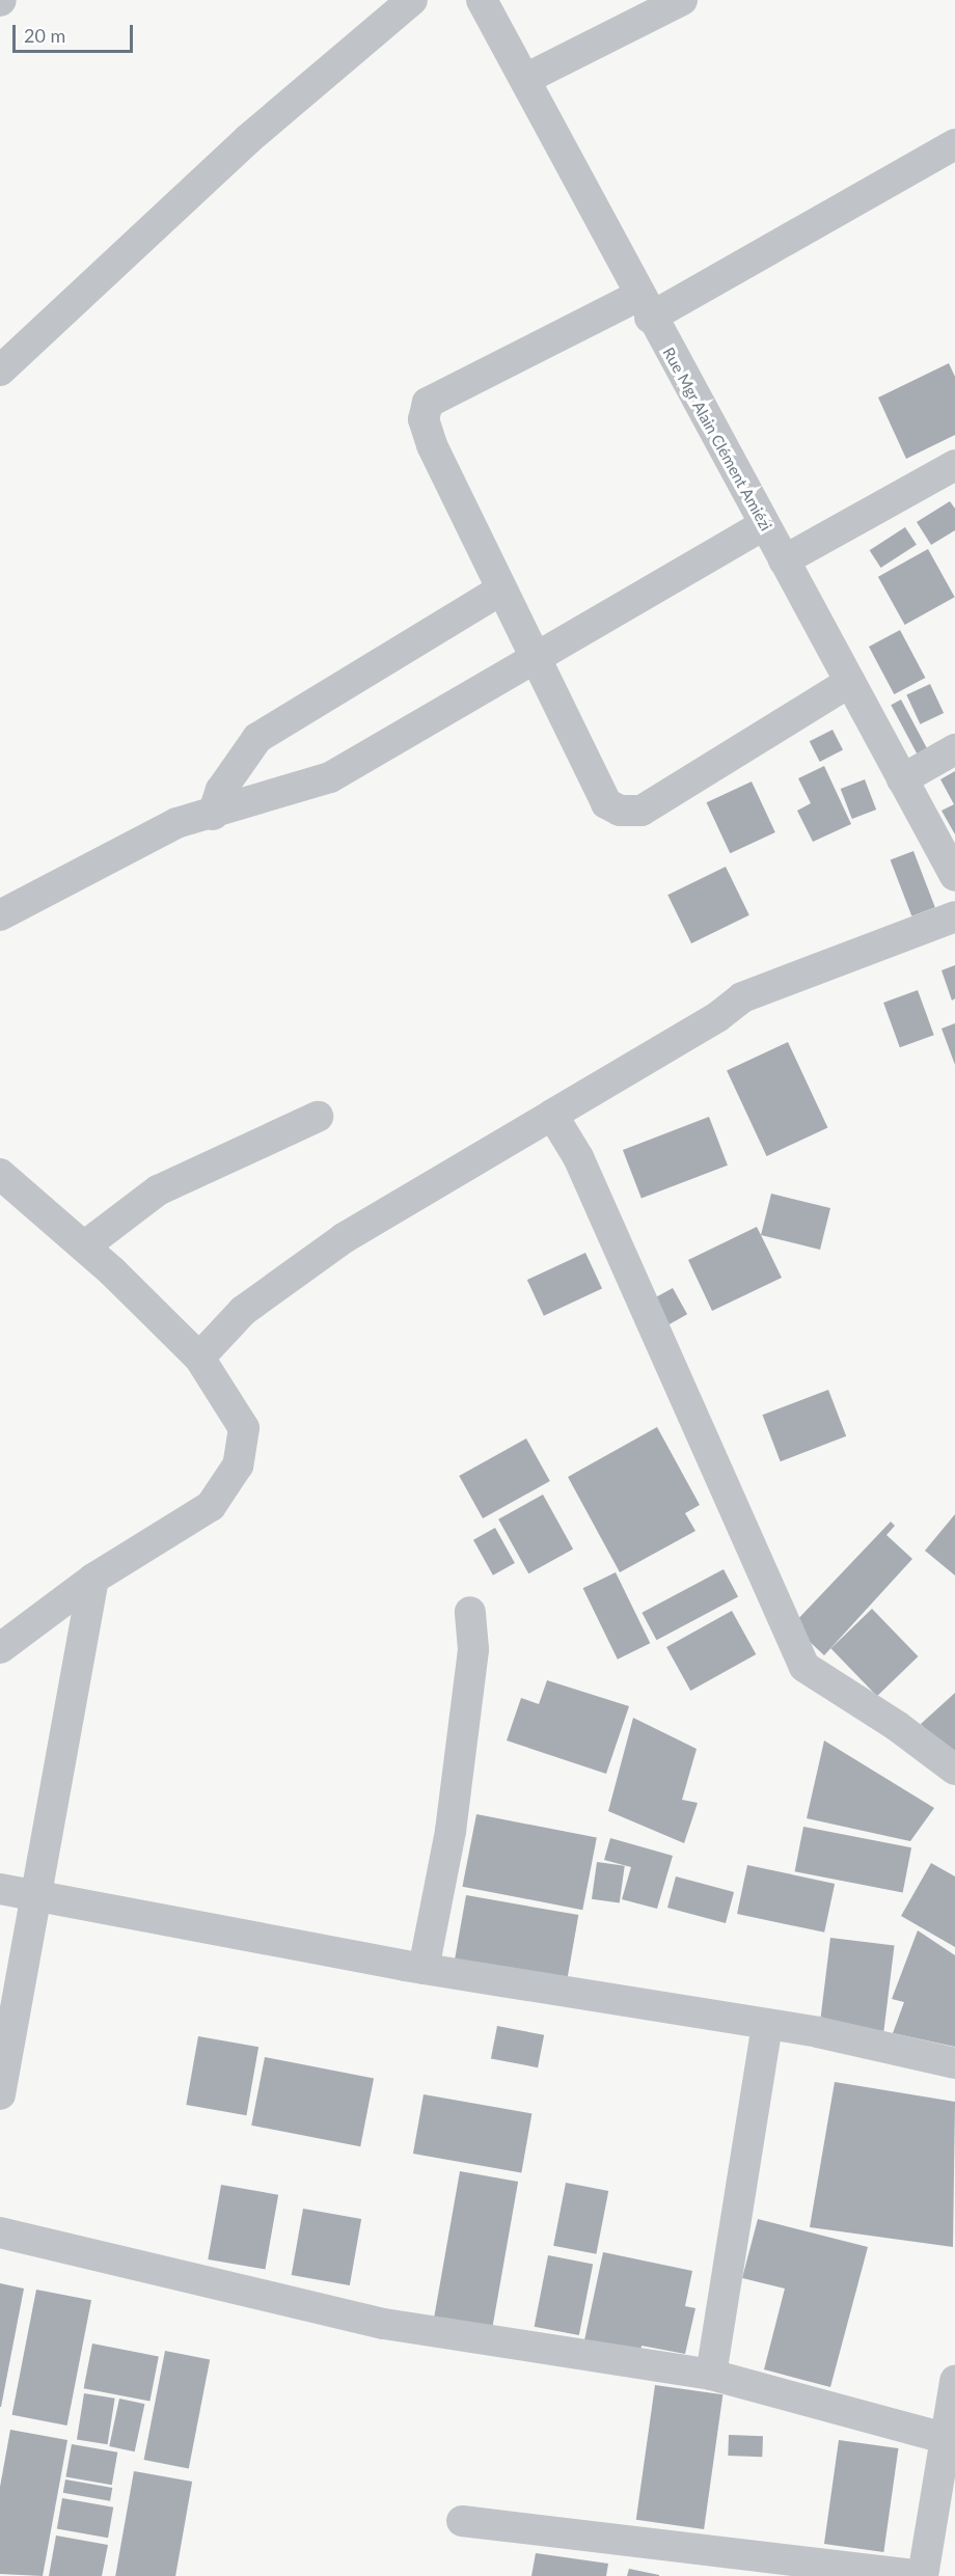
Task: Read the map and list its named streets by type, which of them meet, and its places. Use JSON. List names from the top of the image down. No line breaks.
{"streets":{"street":["Rue Mgr Alain Clément Amiézi"]},"scale_bar":"20 m"}
